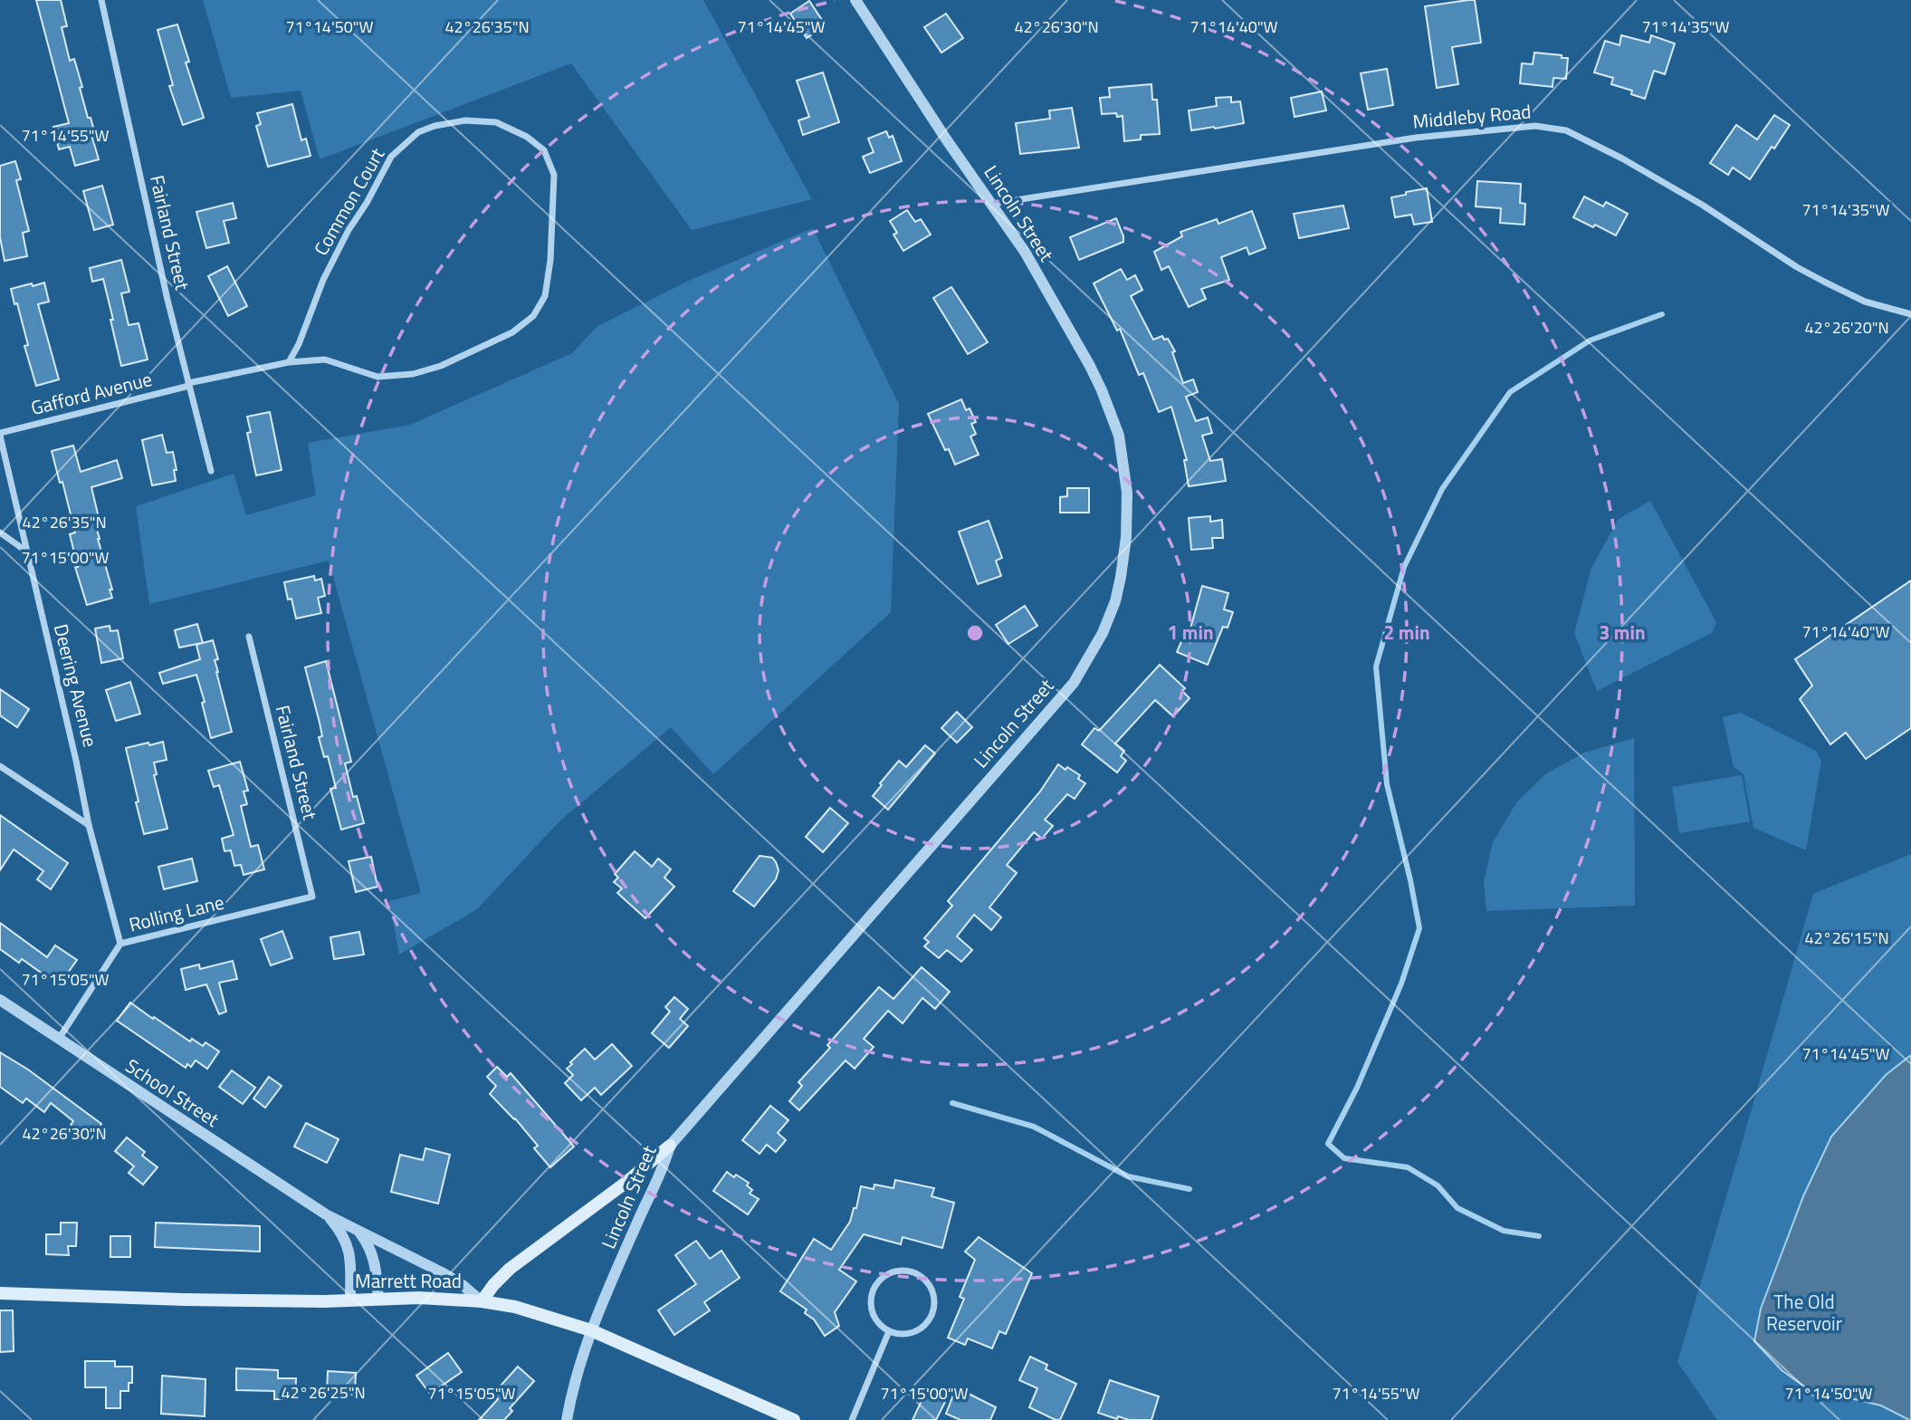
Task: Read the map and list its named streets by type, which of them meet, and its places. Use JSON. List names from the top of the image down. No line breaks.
{"streets":{"main road":["Marrett Road"],"street":["Middleby Road","Common Court","Lincoln Street","Fairland Street","Gafford Avenue","Deering Avenue","Rolling Lane","School Street"]},"crossings":[["Middleby Road","Lincoln Street"],["Common Court","Fairland Street"],["Common Court","Gafford Avenue"],["Lincoln Street","Marrett Road"],["Fairland Street","Gafford Avenue"],["Fairland Street","Rolling Lane"],["Gafford Avenue","Deering Avenue"],["Deering Avenue","Rolling Lane"],["Rolling Lane","School Street"],["School Street","Marrett Road"]],"parks":["The Old Reservoir"],"coordinates":["71°14'50\"W","71°14'45\"W","71°14'40\"W","71°14'35\"W","42°26'35\"N","42°26'30\"N","71°14'55\"W","42°26'20\"N","71°15'00\"W","42°26'15\"N","71°15'05\"W","42°26'25\"N"],"rings":["1 min","2 min","3 min"]}
